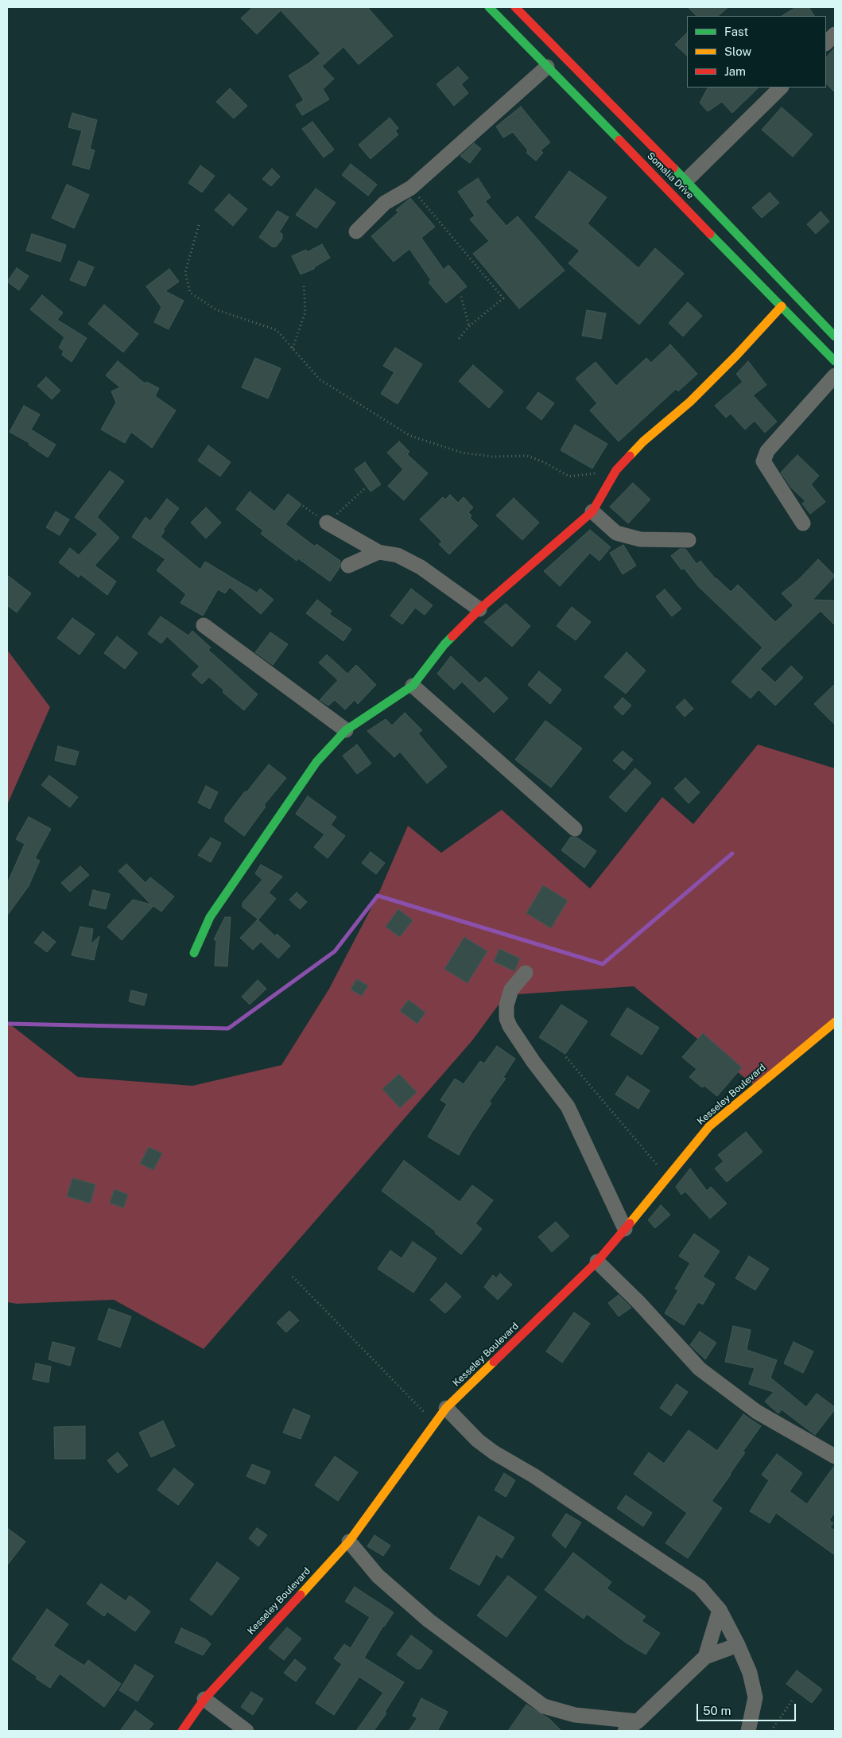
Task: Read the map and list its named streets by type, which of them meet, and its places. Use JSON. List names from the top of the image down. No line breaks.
{"streets":{"street":["Somalia Drive","Kesseley Boulevard"]},"legend":["Fast","Slow","Jam"],"scale_bar":"50 m"}
